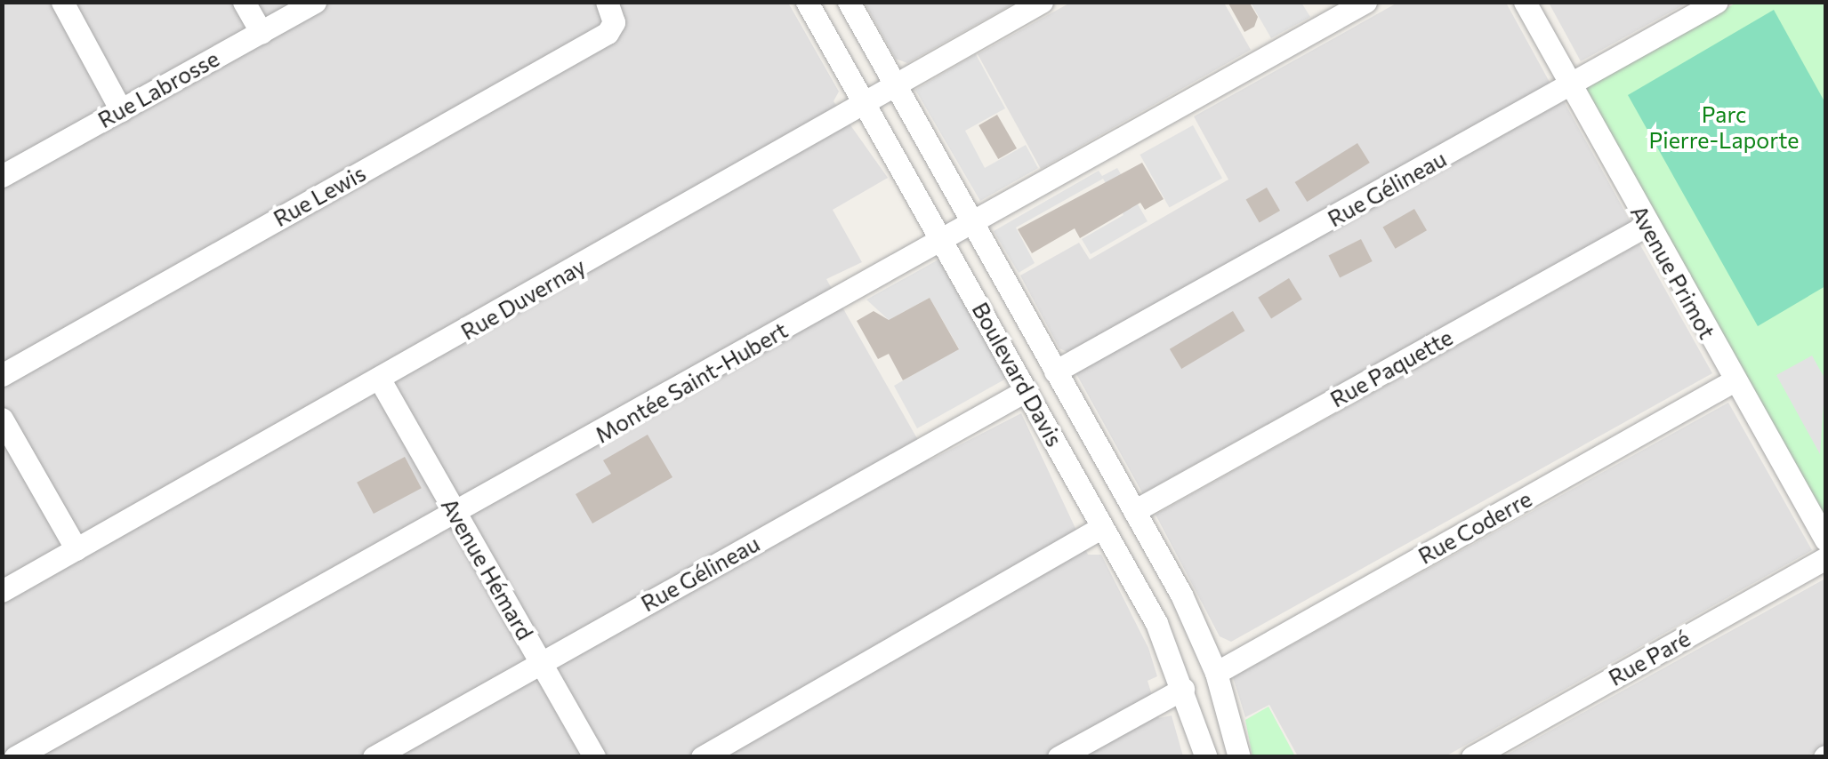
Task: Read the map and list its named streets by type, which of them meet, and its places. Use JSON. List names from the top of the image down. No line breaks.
{"streets":{"street":["Rue Labrosse","Rue Gélineau","Rue Lewis","Avenue Primot","Rue Duvernay","Rue Paquette","Boulevard Davis","Montée Saint-Hubert","Rue Coderre","Avenue Hémard","Rue Paré"]},"crossings":[["Rue Gélineau","Avenue Primot"],["Rue Gélineau","Boulevard Davis"],["Rue Gélineau","Avenue Hémard"],["Avenue Primot","Rue Paquette"],["Avenue Primot","Rue Coderre"],["Rue Duvernay","Boulevard Davis"],["Rue Duvernay","Avenue Hémard"],["Rue Paquette","Boulevard Davis"],["Boulevard Davis","Montée Saint-Hubert"],["Boulevard Davis","Rue Coderre"],["Montée Saint-Hubert","Avenue Hémard"]],"parks":["Parc Pierre-Laporte"]}
